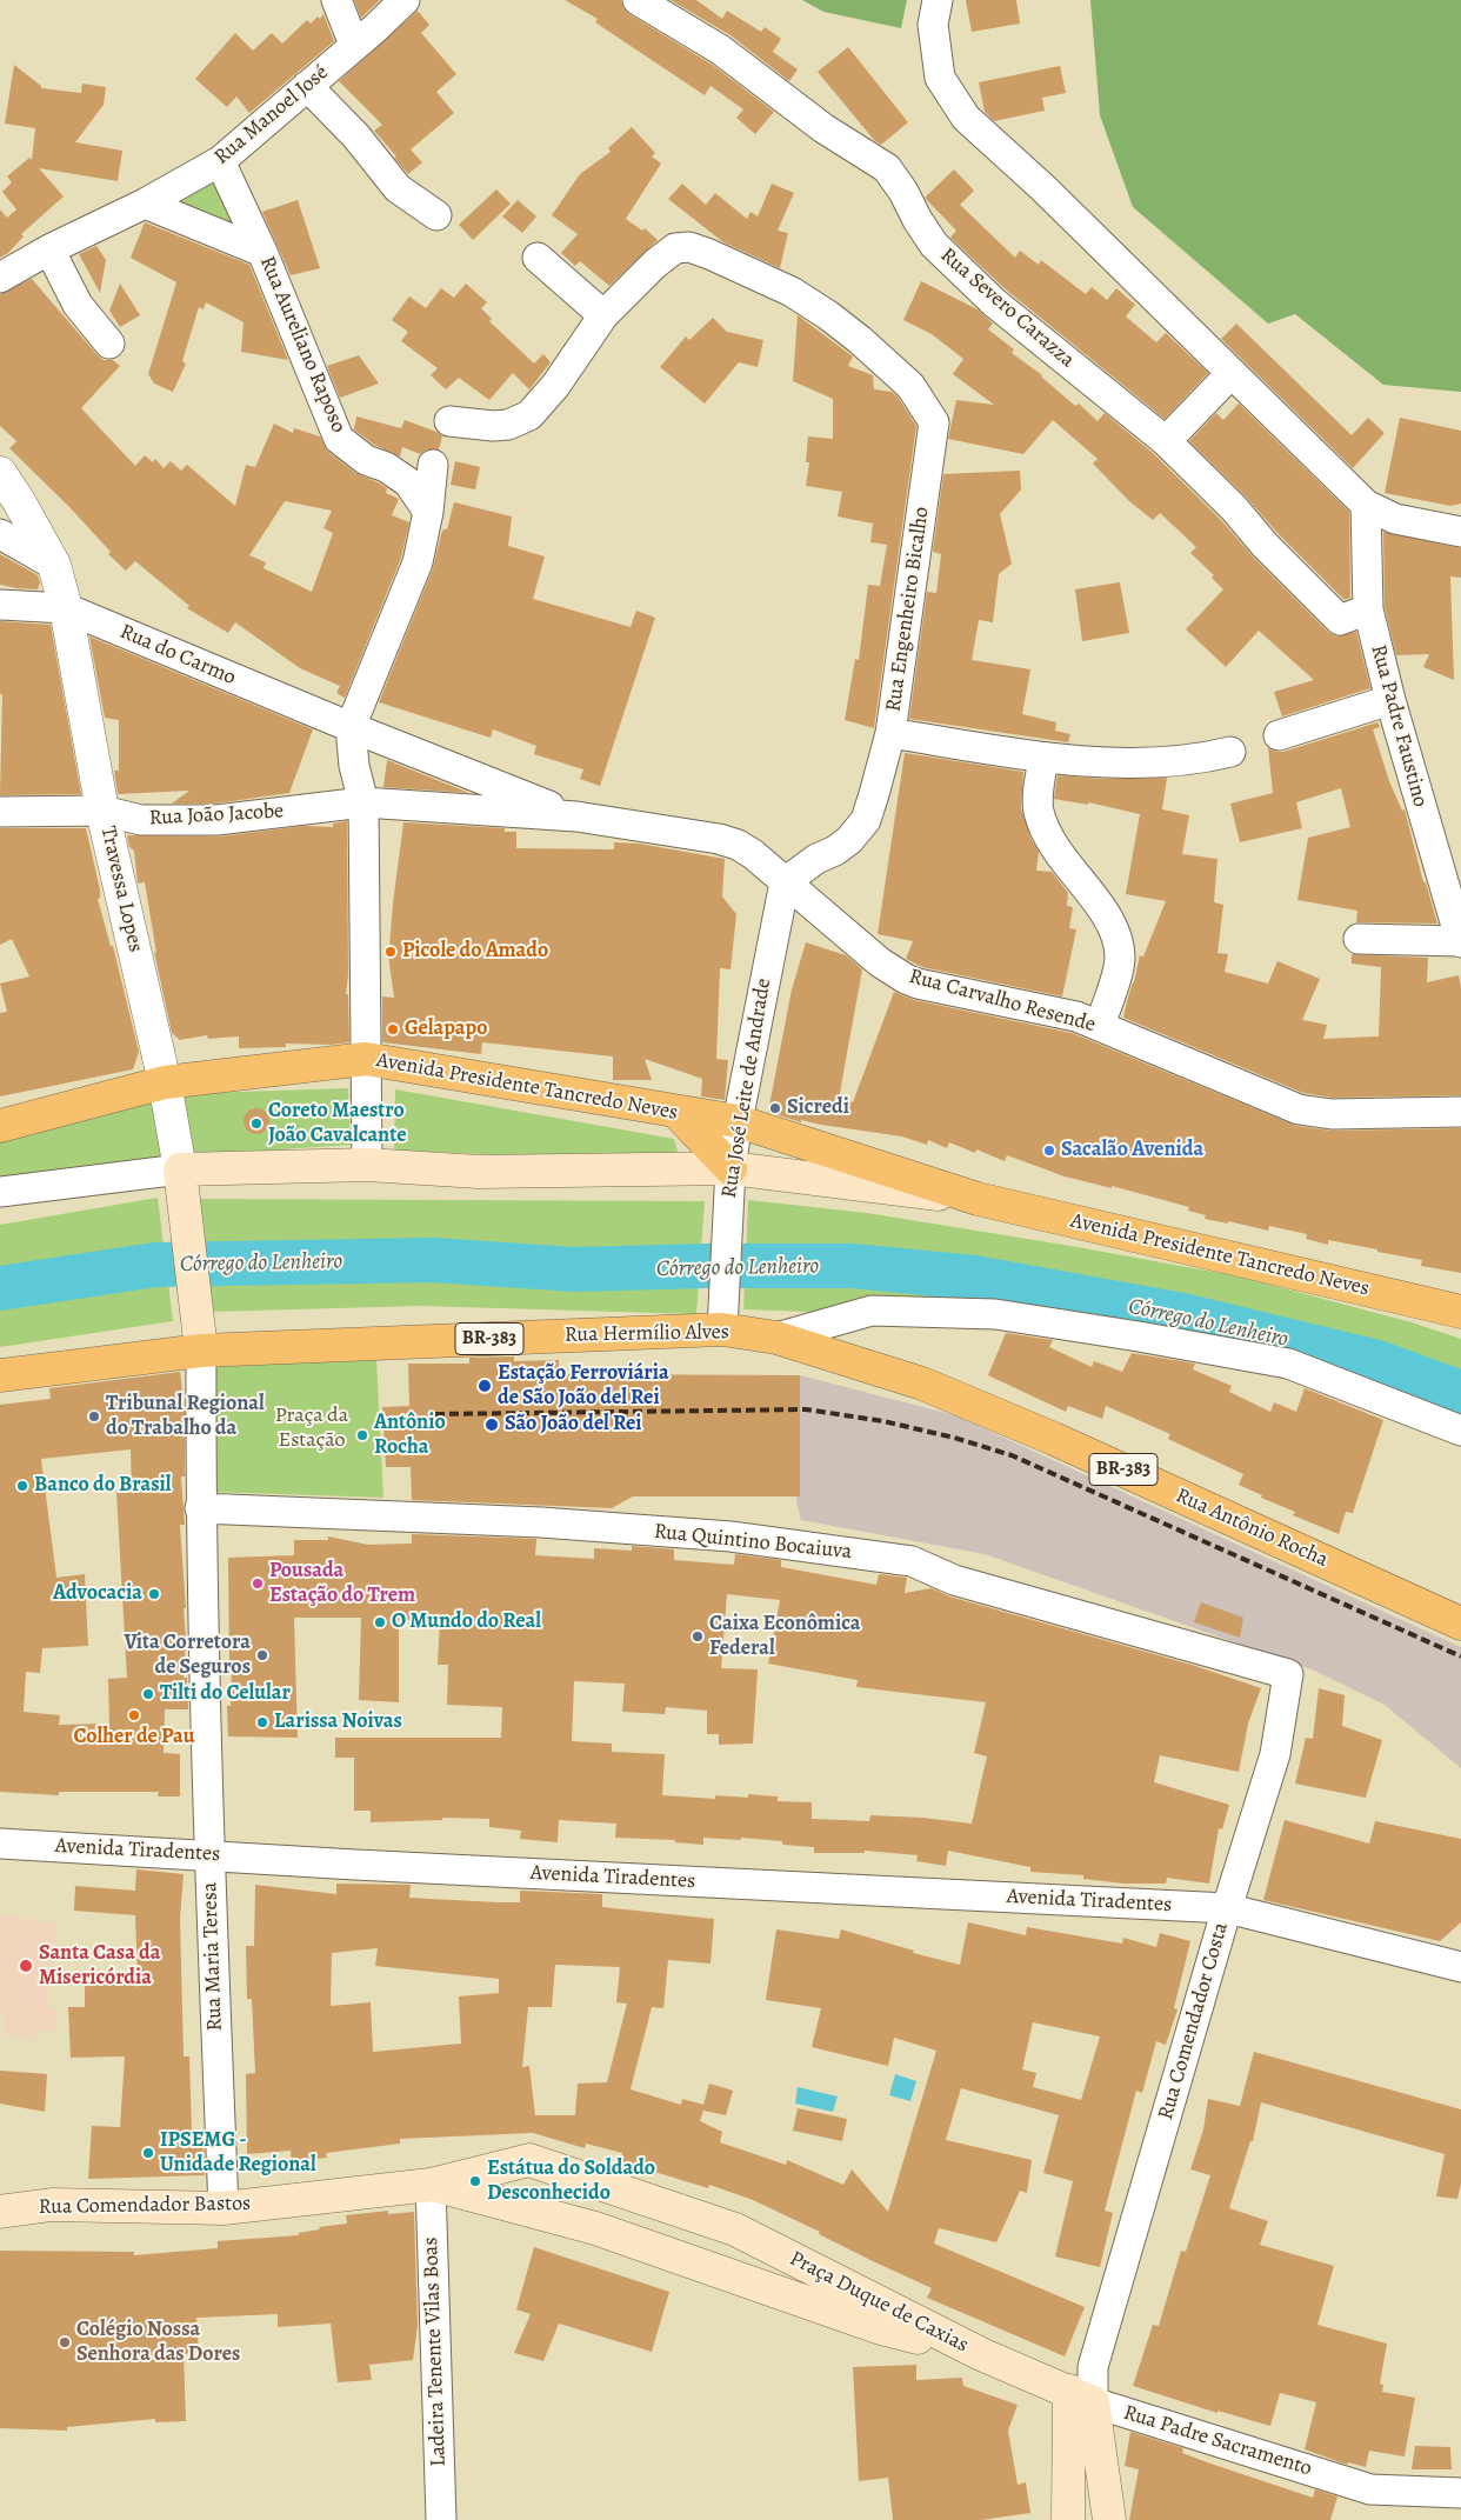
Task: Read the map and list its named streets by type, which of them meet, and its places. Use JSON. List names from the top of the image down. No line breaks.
{"streets":{"highway":["Avenida Presidente Tancredo Neves","Rua Hermílio Alves","BR-383","Rua Antônio Rocha"],"main road":["Rua Comendador Bastos","Praça Duque de Caxias","Rua Padre Sacramento"],"street":["Rua Manoel José","Rua Severo Carazza","Rua Aureliano Raposo","Rua Engenheiro Bicalho","Rua do Carmo","Rua Padre Faustino","Rua João Jacobe","Travessa Lopes","Rua Carvalho Resende","Rua José Leite de Andrade","Rua Quintino Bocaiuva","Avenida Tiradentes","Rua Maria Teresa","Rua Comendador Costa","Ladeira Tenente Vilas Boas"]},"crossings":[["Rua Manoel José","Rua Aureliano Raposo"],["Rua Severo Carazza","Rua Padre Faustino"],["Rua Engenheiro Bicalho","Rua Carvalho Resende"],["Rua Engenheiro Bicalho","Rua José Leite de Andrade"],["Rua do Carmo","Rua João Jacobe"],["Rua do Carmo","Travessa Lopes"],["Rua do Carmo","Rua Carvalho Resende"],["Rua João Jacobe","Travessa Lopes"],["Rua João Jacobe","Rua Carvalho Resende"],["Travessa Lopes","Avenida Presidente Tancredo Neves"],["Rua Carvalho Resende","Rua José Leite de Andrade"],["Avenida Presidente Tancredo Neves","Rua José Leite de Andrade"],["Rua José Leite de Andrade","Rua Hermílio Alves"],["Rua Hermílio Alves","BR-383"],["Rua Hermílio Alves","Rua Antônio Rocha"],["Rua Hermílio Alves","Rua Maria Teresa"],["BR-383","Rua Maria Teresa"],["Rua Quintino Bocaiuva","Rua Maria Teresa"],["Rua Quintino Bocaiuva","Rua Comendador Costa"],["Avenida Tiradentes","Rua Maria Teresa"],["Avenida Tiradentes","Rua Comendador Costa"],["Rua Maria Teresa","Rua Comendador Bastos"],["Rua Comendador Costa","Rua Padre Sacramento"],["Rua Comendador Bastos","Praça Duque de Caxias"],["Rua Comendador Bastos","Ladeira Tenente Vilas Boas"],["Praça Duque de Caxias","Ladeira Tenente Vilas Boas"],["Praça Duque de Caxias","Rua Padre Sacramento"]],"water":["Córrego do Lenheiro"],"parks":["Praça da Estação"],"places":["Picole do Amado","Gelapapo","Sicredi","Coreto Maestro João Cavalcante","Sacalão Avenida","Estação Ferroviária de São João del Rei","Tribunal Regional do Trabalho da","São João del Rei","Antônio Rocha","Banco do Brasil","Pousada Estação do Trem","Advocacia","O Mundo do Real","Caixa Econômica Federal","Vita Corretora de Seguros","Tilti do Celular","Colher de Pau","Larissa Noivas","Santa Casa da Misericórdia","IPSEMG - Unidade Regional","Estátua do Soldado Desconhecido","Colégio Nossa Senhora das Dores"]}
